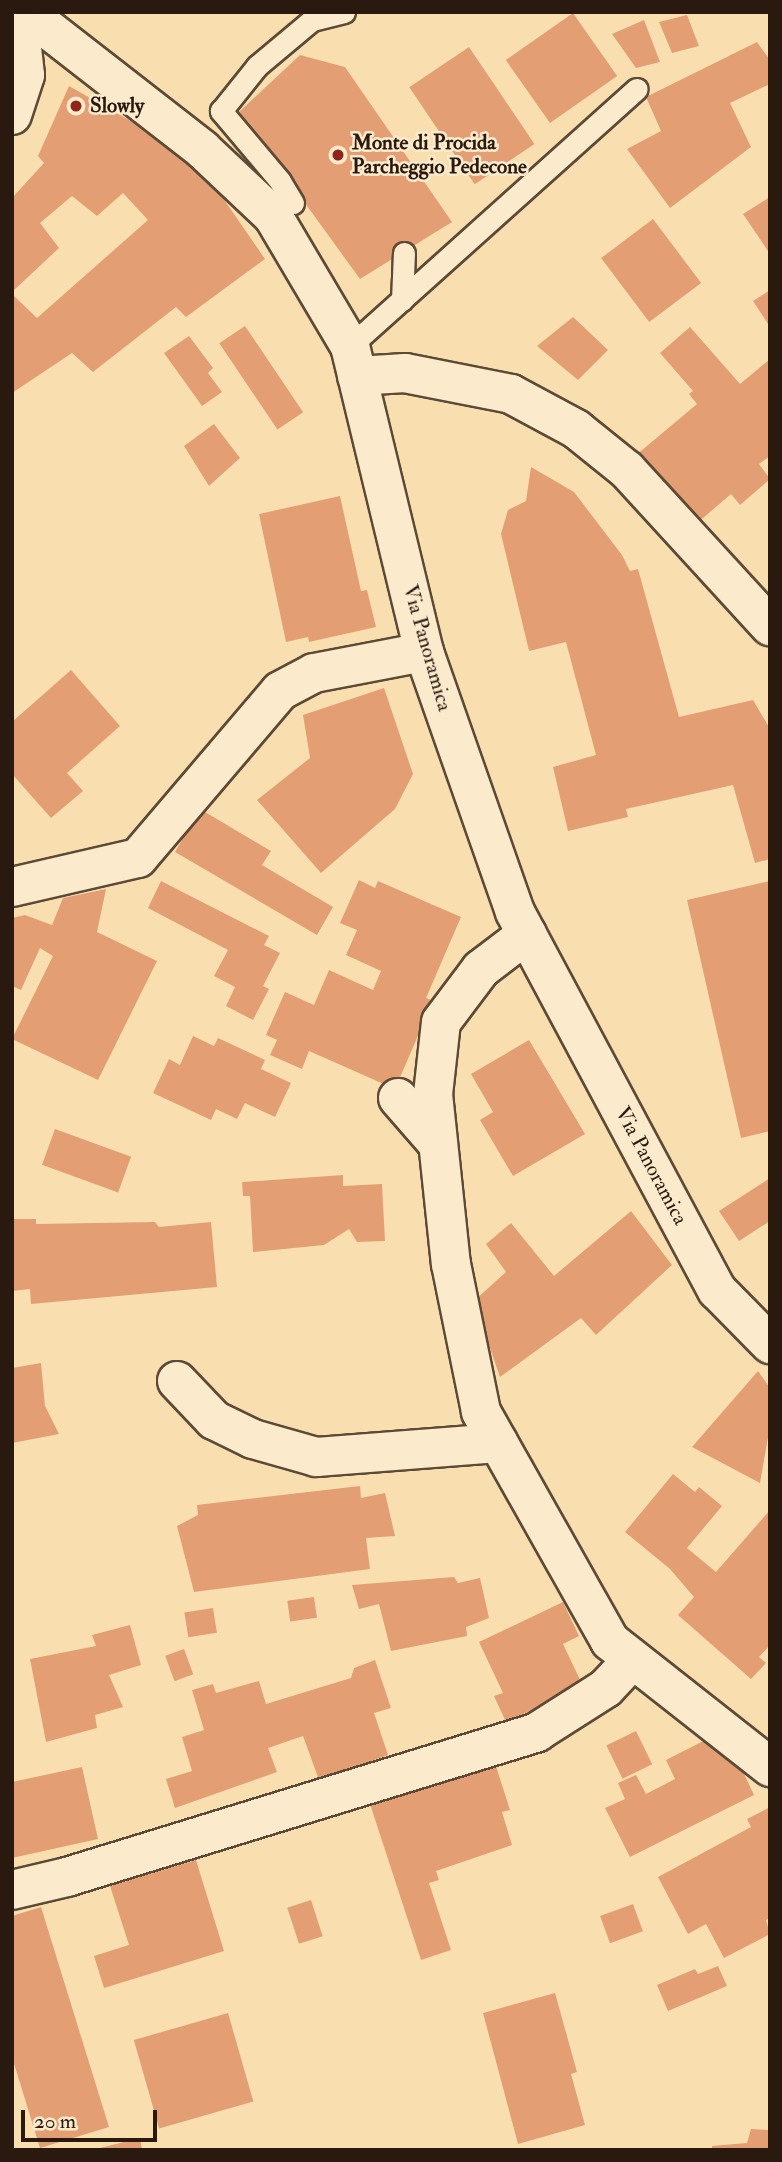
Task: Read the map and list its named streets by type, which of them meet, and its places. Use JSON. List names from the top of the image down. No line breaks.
{"streets":{"street":["Via Panoramica"]},"places":["Slowly","Monte di Procida Parcheggio Pedecone"],"scale_bar":"20 m"}
